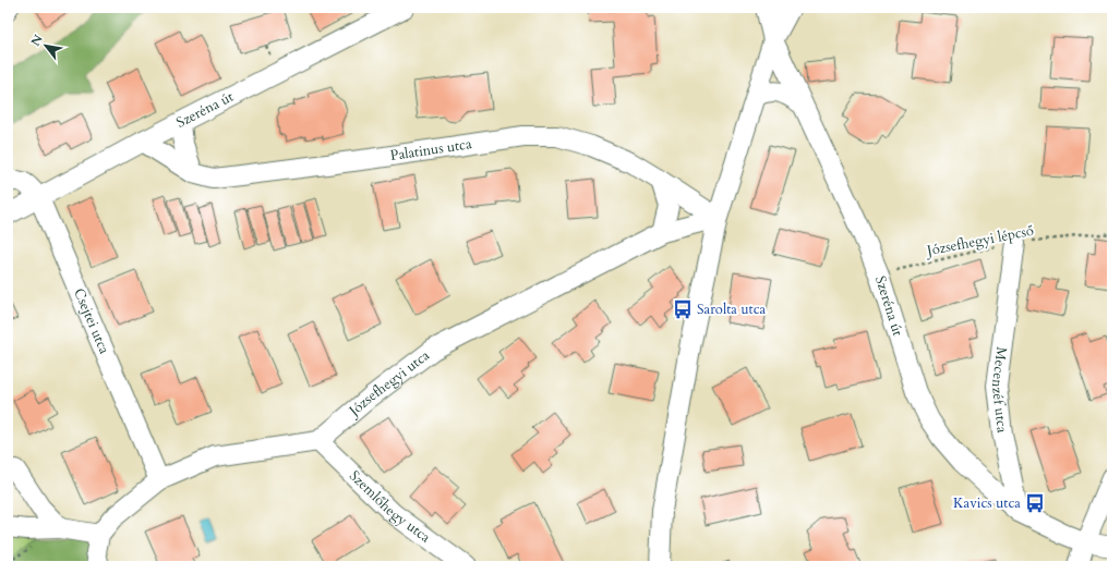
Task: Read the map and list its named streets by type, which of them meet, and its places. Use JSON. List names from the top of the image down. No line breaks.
{"streets":{"street":["Szeréna út","Palatinus utca","Csejtei utca","Józsefhegyi utca","Mecenzéf utca","Szemlőhegy utca"],"path":["Józsefhegyi lépcső"]},"crossings":[["Szeréna út","Palatinus utca"],["Szeréna út","Józsefhegyi lépcső"],["Szeréna út","Csejtei utca"],["Szeréna út","Mecenzéf utca"],["Palatinus utca","Józsefhegyi utca"],["Józsefhegyi lépcső","Mecenzéf utca"],["Józsefhegyi utca","Szemlőhegy utca"]],"places":{"bus stop":["Sarolta utca","Kavics utca"]},"north":"top left"}
